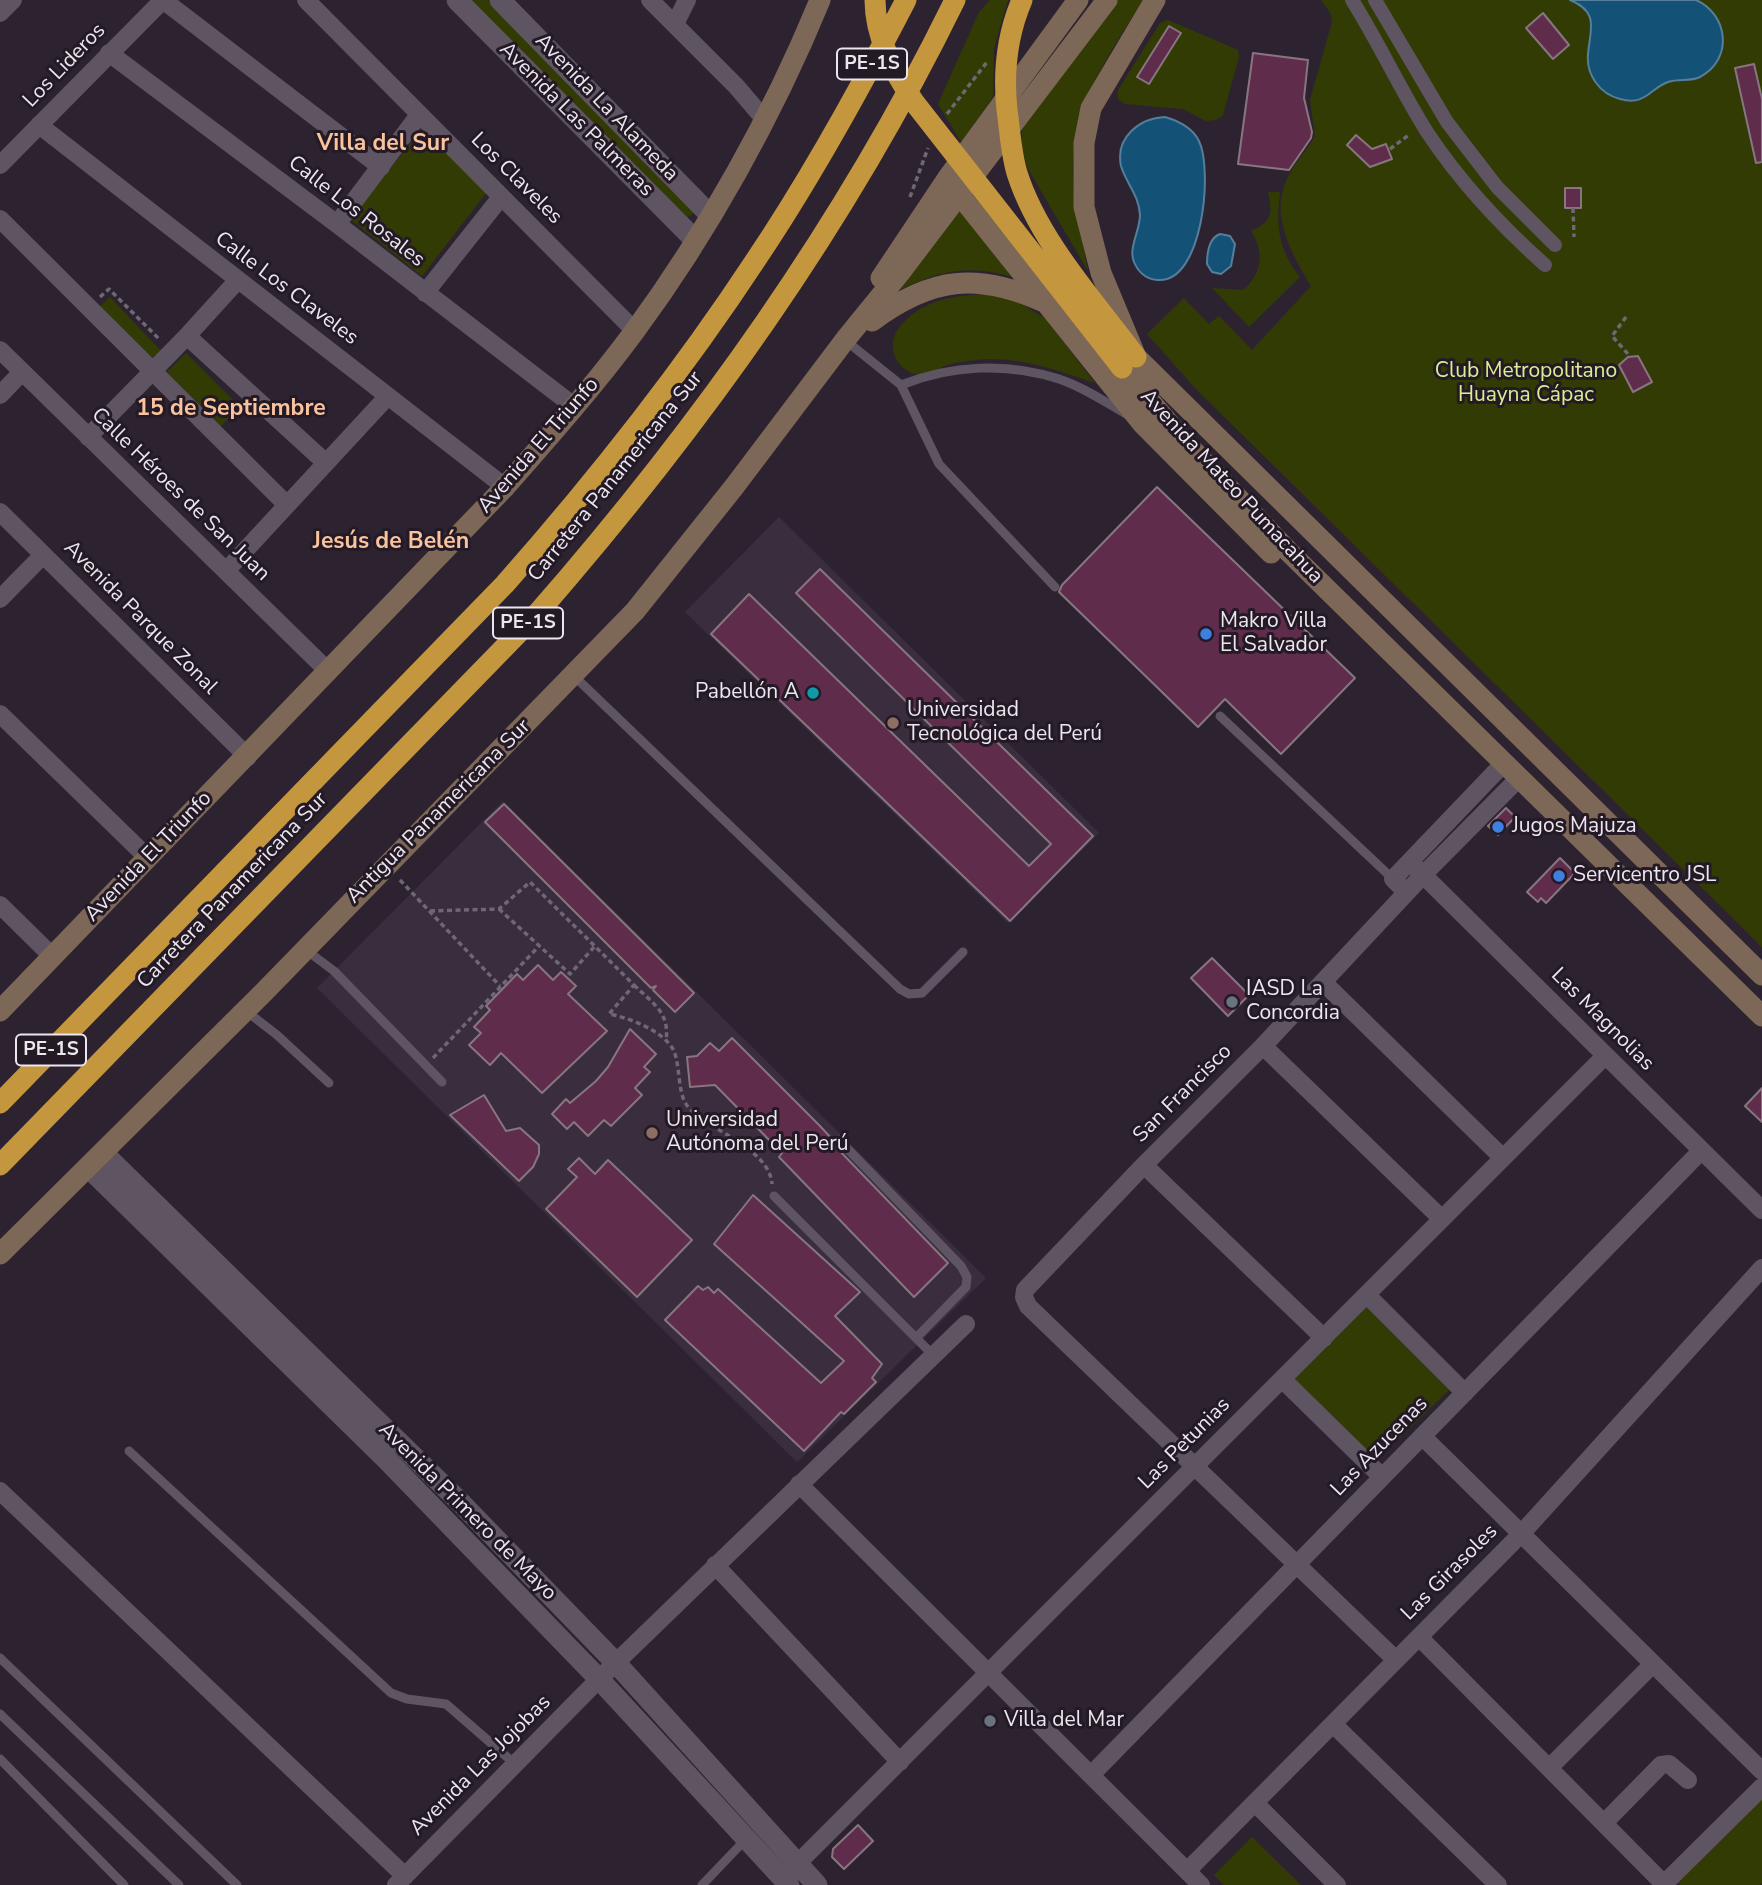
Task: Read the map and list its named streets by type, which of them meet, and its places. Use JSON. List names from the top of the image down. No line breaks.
{"streets":{"highway":["PE-1S","Carretera Panamericana Sur"],"main road":["Avenida El Triunfo","Avenida Mateo Pumacahua","Antigua Panamericana Sur"],"street":["Los Lideros","Avenida La Alameda","Avenida Las Palmeras","Los Claveles","Calle Los Rosales","Calle Los Claveles","Calle Héroes de San Juan","Avenida Parque Zonal","Las Magnolias","San Francisco","Las Petunias","Las Azucenas","Avenida Primero de Mayo","Las Girasoles","Avenida Las Jojobas"]},"crossings":[["Los Lideros","Calle Los Rosales"],["Los Lideros","Calle Los Claveles"],["Avenida La Alameda","Avenida El Triunfo"],["Avenida Las Palmeras","Avenida El Triunfo"],["Los Claveles","Avenida El Triunfo"],["Calle Los Rosales","Avenida El Triunfo"],["Calle Los Claveles","Avenida El Triunfo"],["Avenida El Triunfo","Calle Héroes de San Juan"],["Avenida El Triunfo","Avenida Parque Zonal"],["Avenida Mateo Pumacahua","San Francisco"],["Antigua Panamericana Sur","Avenida Primero de Mayo"],["Las Magnolias","San Francisco"],["Las Magnolias","Las Petunias"],["Las Magnolias","Las Azucenas"],["San Francisco","Las Petunias"],["Las Petunias","Avenida Primero de Mayo"],["Avenida Primero de Mayo","Avenida Las Jojobas"]],"districts":["Villa del Sur","15 de Septiembre","Jesús de Belén"],"parks":["Club Metropolitano Huayna Cápac"],"places":["Makro Villa El Salvador","Pabellón A","Universidad Tecnológica del Perú","Jugos Majuza","Servicentro JSL","IASD La Concordia","Universidad Autónoma del Perú","Villa del Mar"]}
